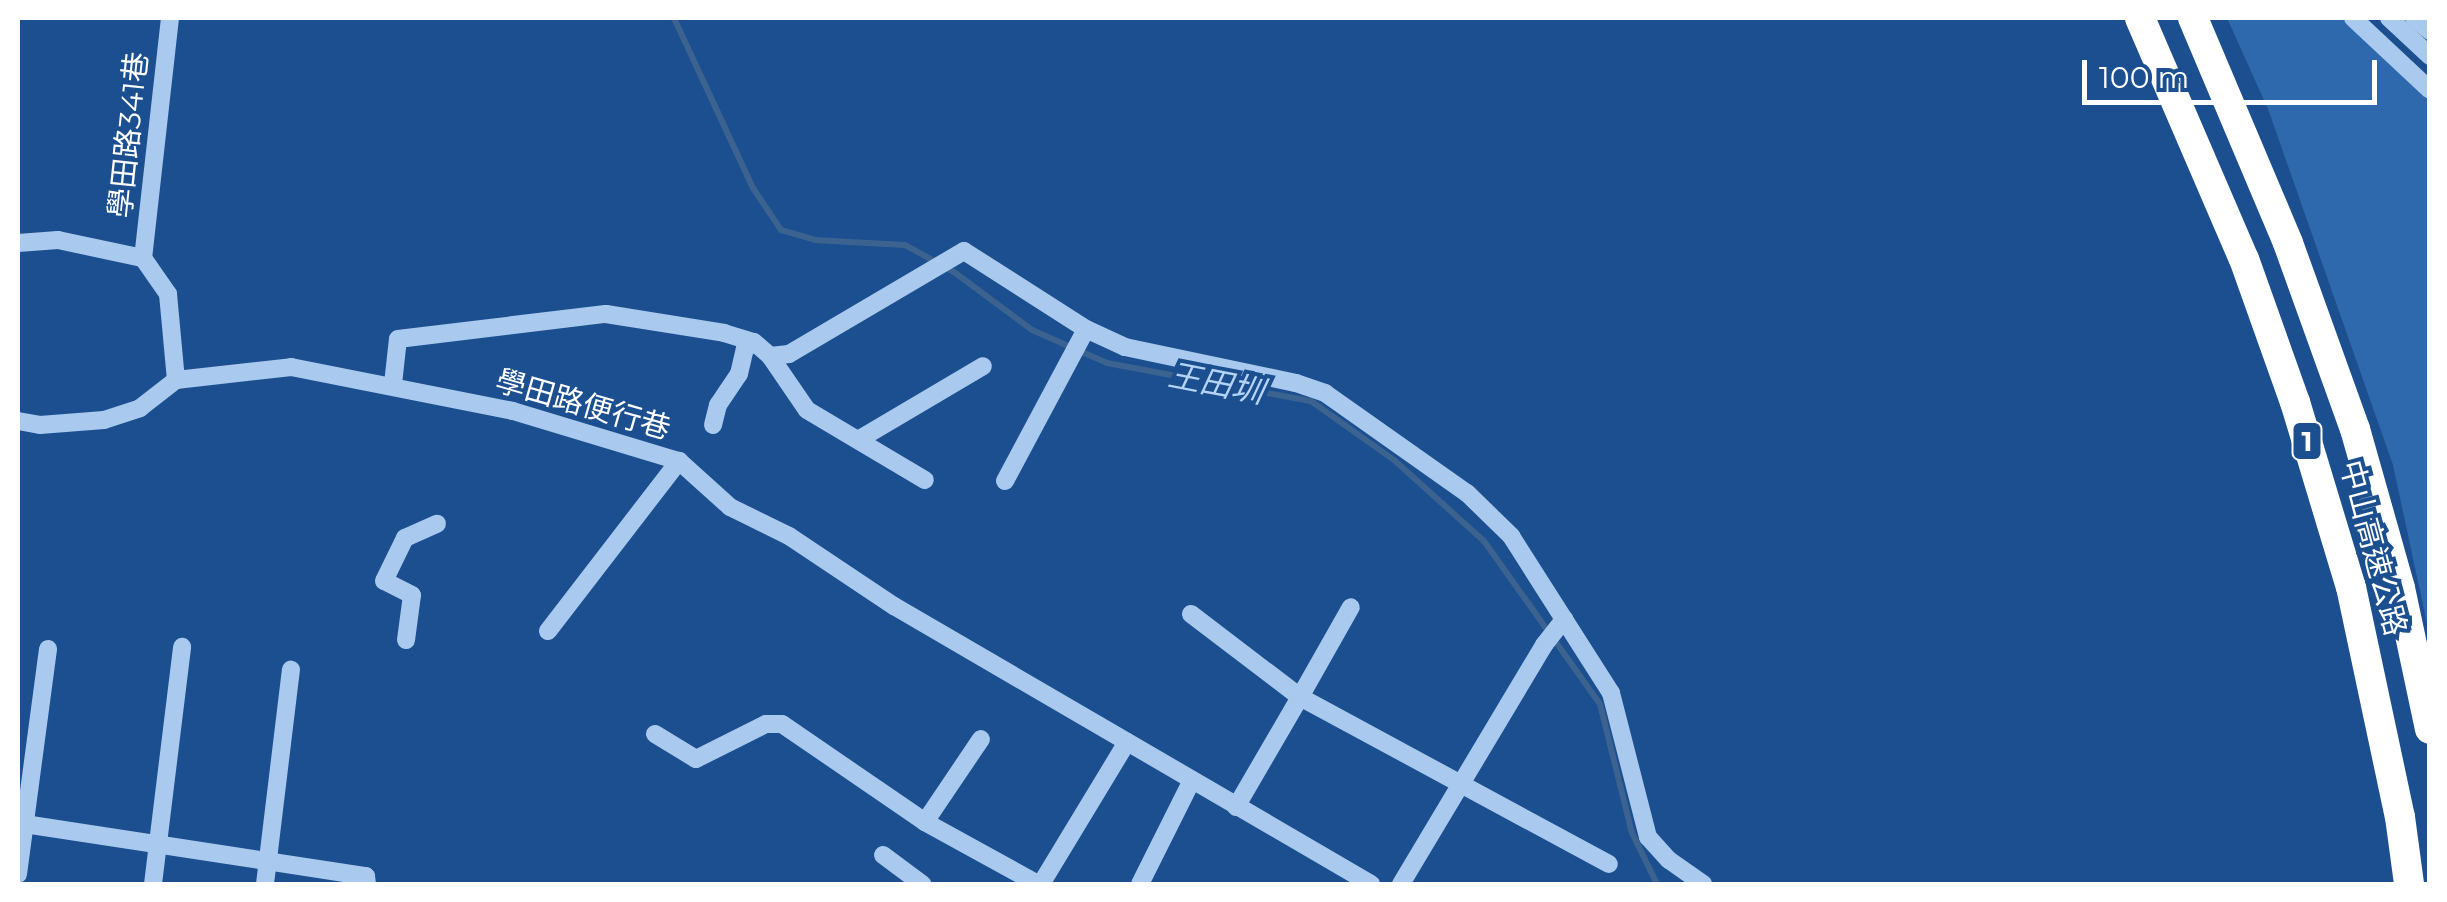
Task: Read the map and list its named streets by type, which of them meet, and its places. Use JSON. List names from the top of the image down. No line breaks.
{"streets":{"highway":["1","中山高速公路"],"street":["學田路341巷","學田路便行巷"]},"crossings":[["學田路341巷","學田路便行巷"]],"water":["王田圳"],"scale_bar":"100 m"}
